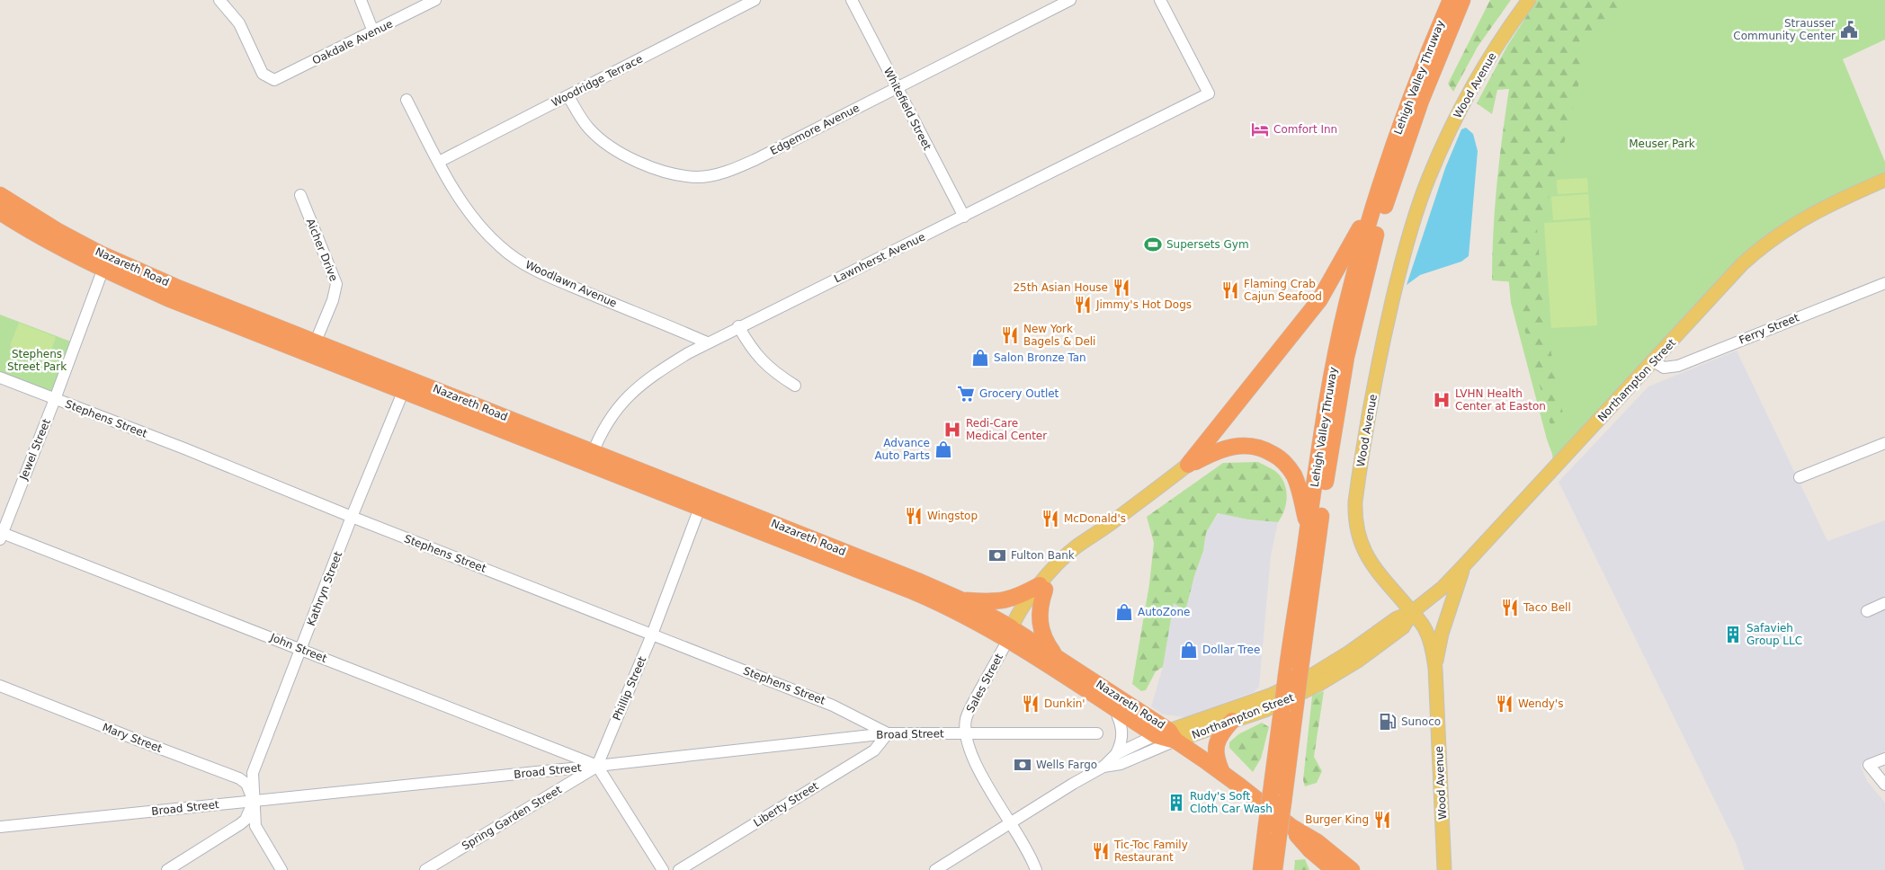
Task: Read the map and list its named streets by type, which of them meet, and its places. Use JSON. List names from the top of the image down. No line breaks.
{"streets":{"highway":["Lehigh Valley Thruway","Nazareth Road"],"main road":["Wood Avenue","Northampton Street","Sales Street"],"street":["Oakdale Avenue","Woodridge Terrace","Whitefield Street","Edgemore Avenue","Aicher Drive","Lawnherst Avenue","Woodlawn Avenue","Ferry Street","Stephens Street","Jewel Street","Kathryn Street","John Street","Phillip Street","Broad Street","Mary Street","Liberty Street","Spring Garden Street"]},"crossings":[["Woodridge Terrace","Edgemore Avenue"],["Woodridge Terrace","Woodlawn Avenue"],["Wood Avenue","Northampton Street"],["Whitefield Street","Edgemore Avenue"],["Whitefield Street","Lawnherst Avenue"],["Aicher Drive","Nazareth Road"],["Lawnherst Avenue","Nazareth Road"],["Lawnherst Avenue","Woodlawn Avenue"],["Nazareth Road","Northampton Street"],["Nazareth Road","Jewel Street"],["Nazareth Road","Kathryn Street"],["Nazareth Road","Sales Street"],["Nazareth Road","Phillip Street"],["Ferry Street","Northampton Street"],["Northampton Street","Sales Street"],["Stephens Street","Jewel Street"],["Stephens Street","Kathryn Street"],["Stephens Street","Phillip Street"],["Stephens Street","Broad Street"],["Stephens Street","Liberty Street"],["Jewel Street","John Street"],["Kathryn Street","John Street"],["Kathryn Street","Broad Street"],["Kathryn Street","Mary Street"],["John Street","Phillip Street"],["John Street","Broad Street"],["John Street","Spring Garden Street"],["Sales Street","Broad Street"],["Phillip Street","Broad Street"],["Phillip Street","Spring Garden Street"],["Broad Street","Mary Street"],["Broad Street","Liberty Street"],["Broad Street","Spring Garden Street"]],"parks":["Meuser Park","Stephens Street Park"],"places":{"public building":["Strausser Community Center"],"hotel":["Comfort Inn"],"sports":["Supersets Gym"],"restaurant":["25th Asian House","Flaming Crab Cajun Seafood","Jimmy's Hot Dogs","New York Bagels & Deli","Wingstop","McDonald's","Taco Bell","Dunkin'","Wendy's","Burger King","Tic-Toc Family Restaurant"],"shop":["Salon Bronze Tan","Advance Auto Parts","AutoZone","Dollar Tree"],"supermarket":["Grocery Outlet"],"hospital":["LVHN Health Center at Easton","Redi-Care Medical Center"],"bank":["Fulton Bank","Wells Fargo"],"building":["Safavieh Group LLC","Rudy's Soft Cloth Car Wash"],"fuel station":["Sunoco"]}}
